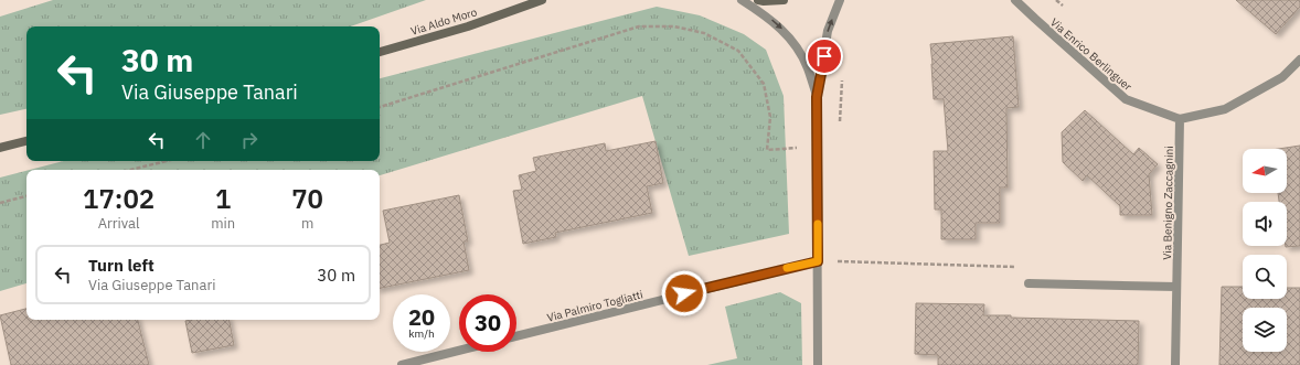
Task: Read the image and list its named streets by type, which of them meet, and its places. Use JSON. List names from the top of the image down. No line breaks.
{"streets":{"main road":["Via Aldo Moro"],"street":["Via Enrico Berlinguer","Via Benigno Zaccagnini","Via Palmiro Togliatti"]},"crossings":[["Via Enrico Berlinguer","Via Benigno Zaccagnini"]],"north":"left","page":{"turn":["30 m","Via Giuseppe Tanari"],"eta":["17:02","Arrival","1","min","70","m"],"list":[{"name":"Turn left","note":"Via Giuseppe Tanari","value":"30 m"}],"speed":"20 km/h","limit":"30"}}
